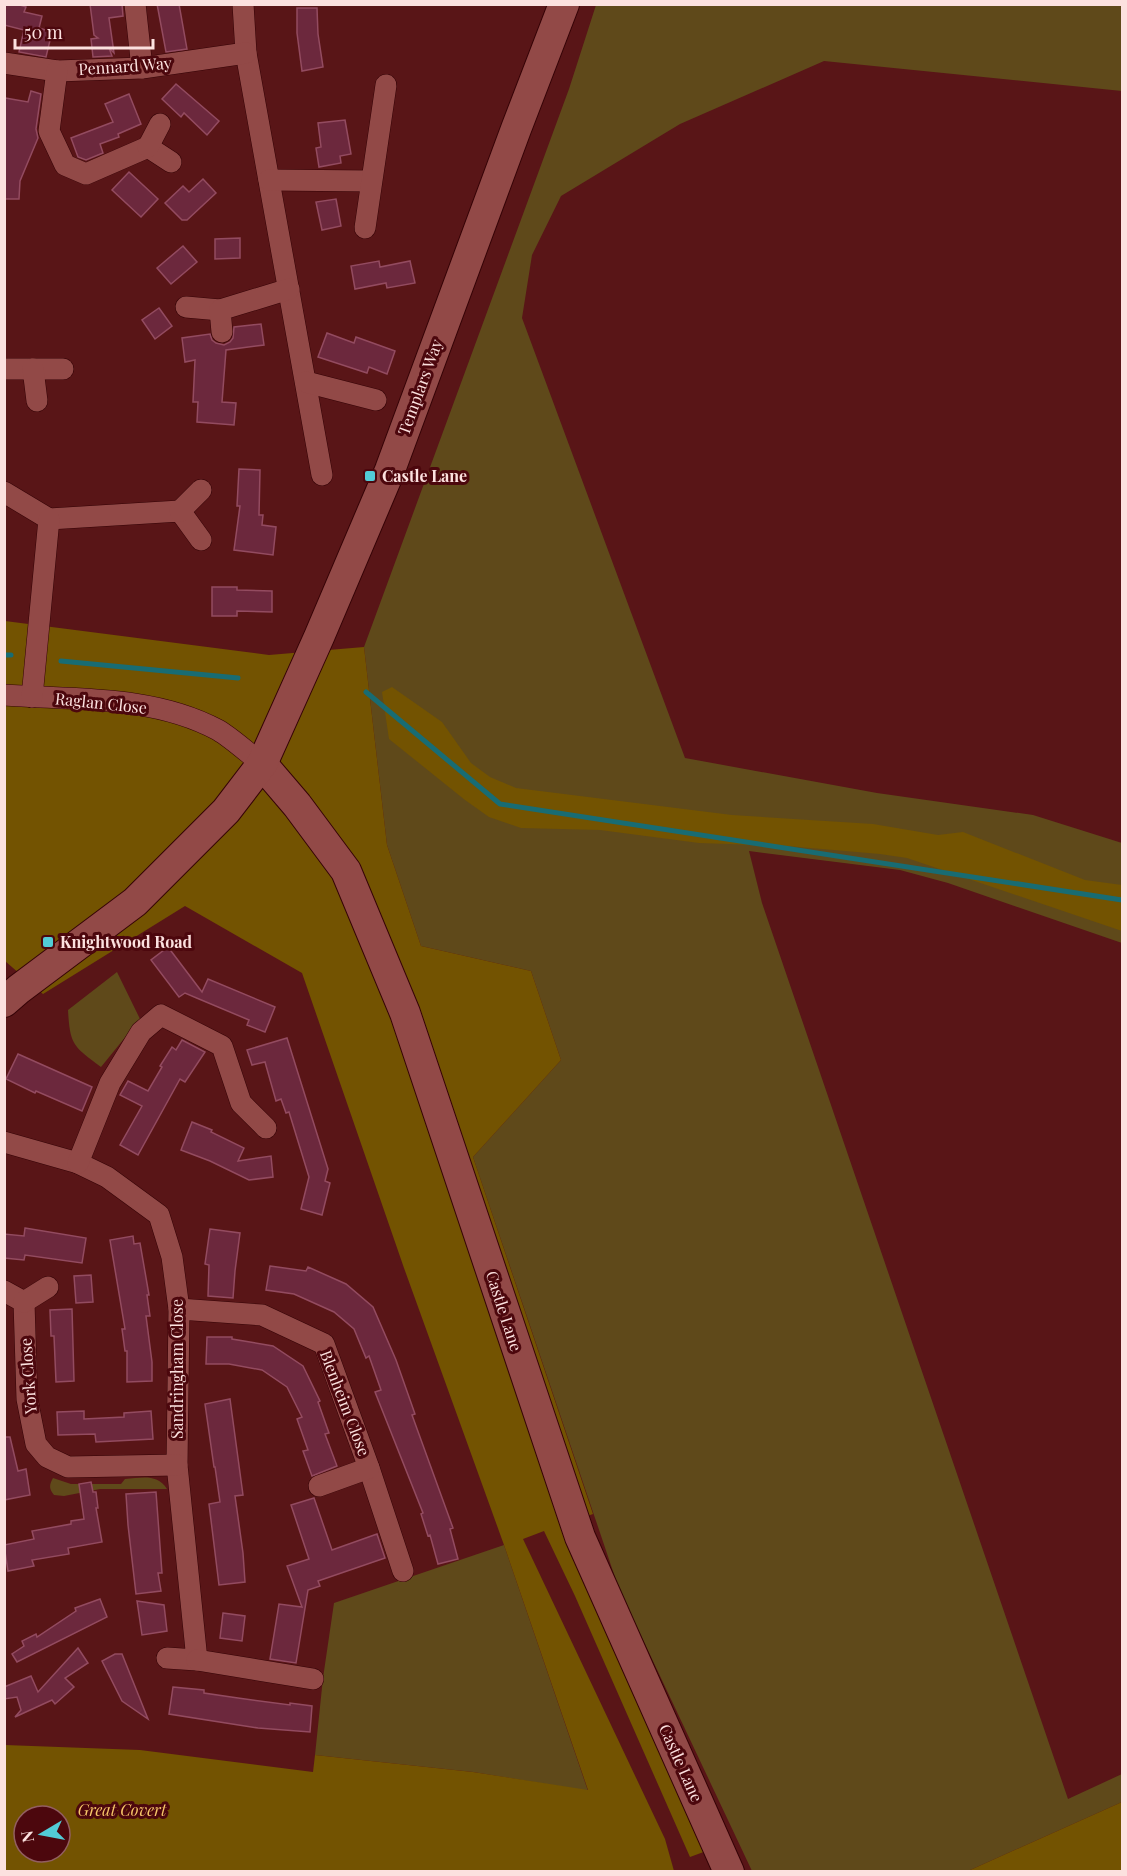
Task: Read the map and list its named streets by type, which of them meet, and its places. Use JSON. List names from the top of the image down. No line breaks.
{"streets":{"street":["Pennard Way","Templars Way","Raglan Close","Castle Lane","Sandringham Close","York Close","Blenheim Close"]},"crossings":[["Templars Way","Raglan Close"],["Templars Way","Castle Lane"],["Raglan Close","Castle Lane"],["Sandringham Close","York Close"],["Sandringham Close","Blenheim Close"]],"parks":["Great Covert"],"places":{"transit":["Castle Lane","Knightwood Road"]},"scale_bar":"50 m","north":"left"}
